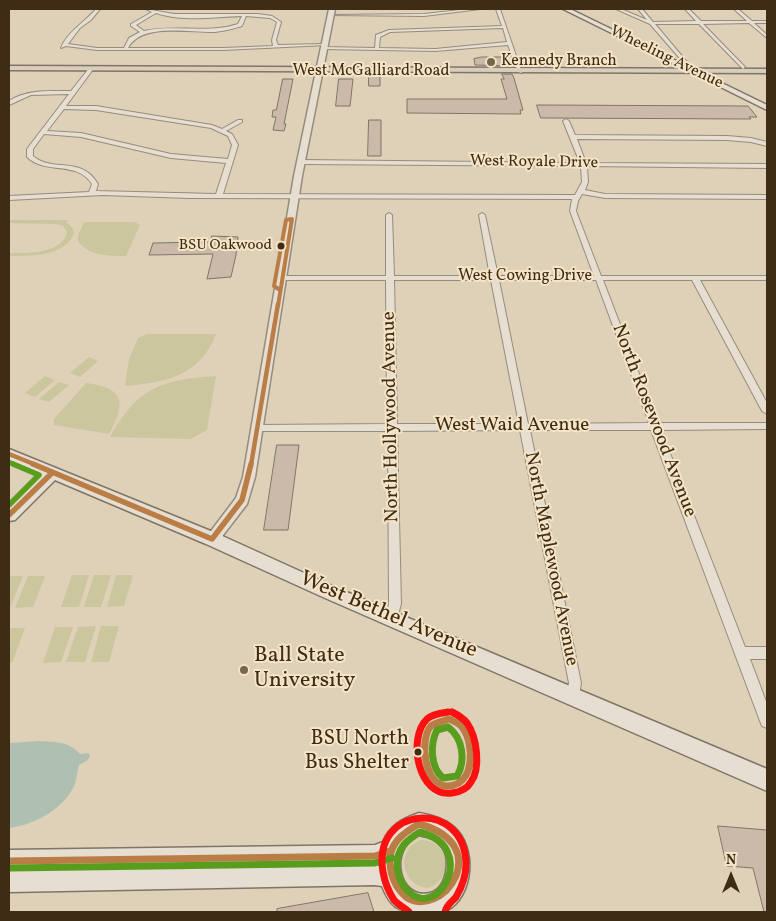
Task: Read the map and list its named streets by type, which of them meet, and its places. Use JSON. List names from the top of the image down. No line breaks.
{"streets":{"main road":["Wheeling Avenue","West McGalliard Road","West Bethel Avenue"],"street":["West Royale Drive","West Cowing Drive","North Hollywood Avenue","North Rosewood Avenue","West Waid Avenue","North Maplewood Avenue"]},"crossings":[["Wheeling Avenue","West McGalliard Road"],["West Royale Drive","North Rosewood Avenue"],["West Cowing Drive","North Hollywood Avenue"],["West Cowing Drive","North Rosewood Avenue"],["West Cowing Drive","North Maplewood Avenue"],["North Hollywood Avenue","West Waid Avenue"],["North Hollywood Avenue","West Bethel Avenue"],["North Rosewood Avenue","West Waid Avenue"],["West Waid Avenue","North Maplewood Avenue"],["North Maplewood Avenue","West Bethel Avenue"]],"places":["Kennedy Branch","BSU Oakwood","Ball State University","BSU North Bus Shelter"],"north":"top"}
